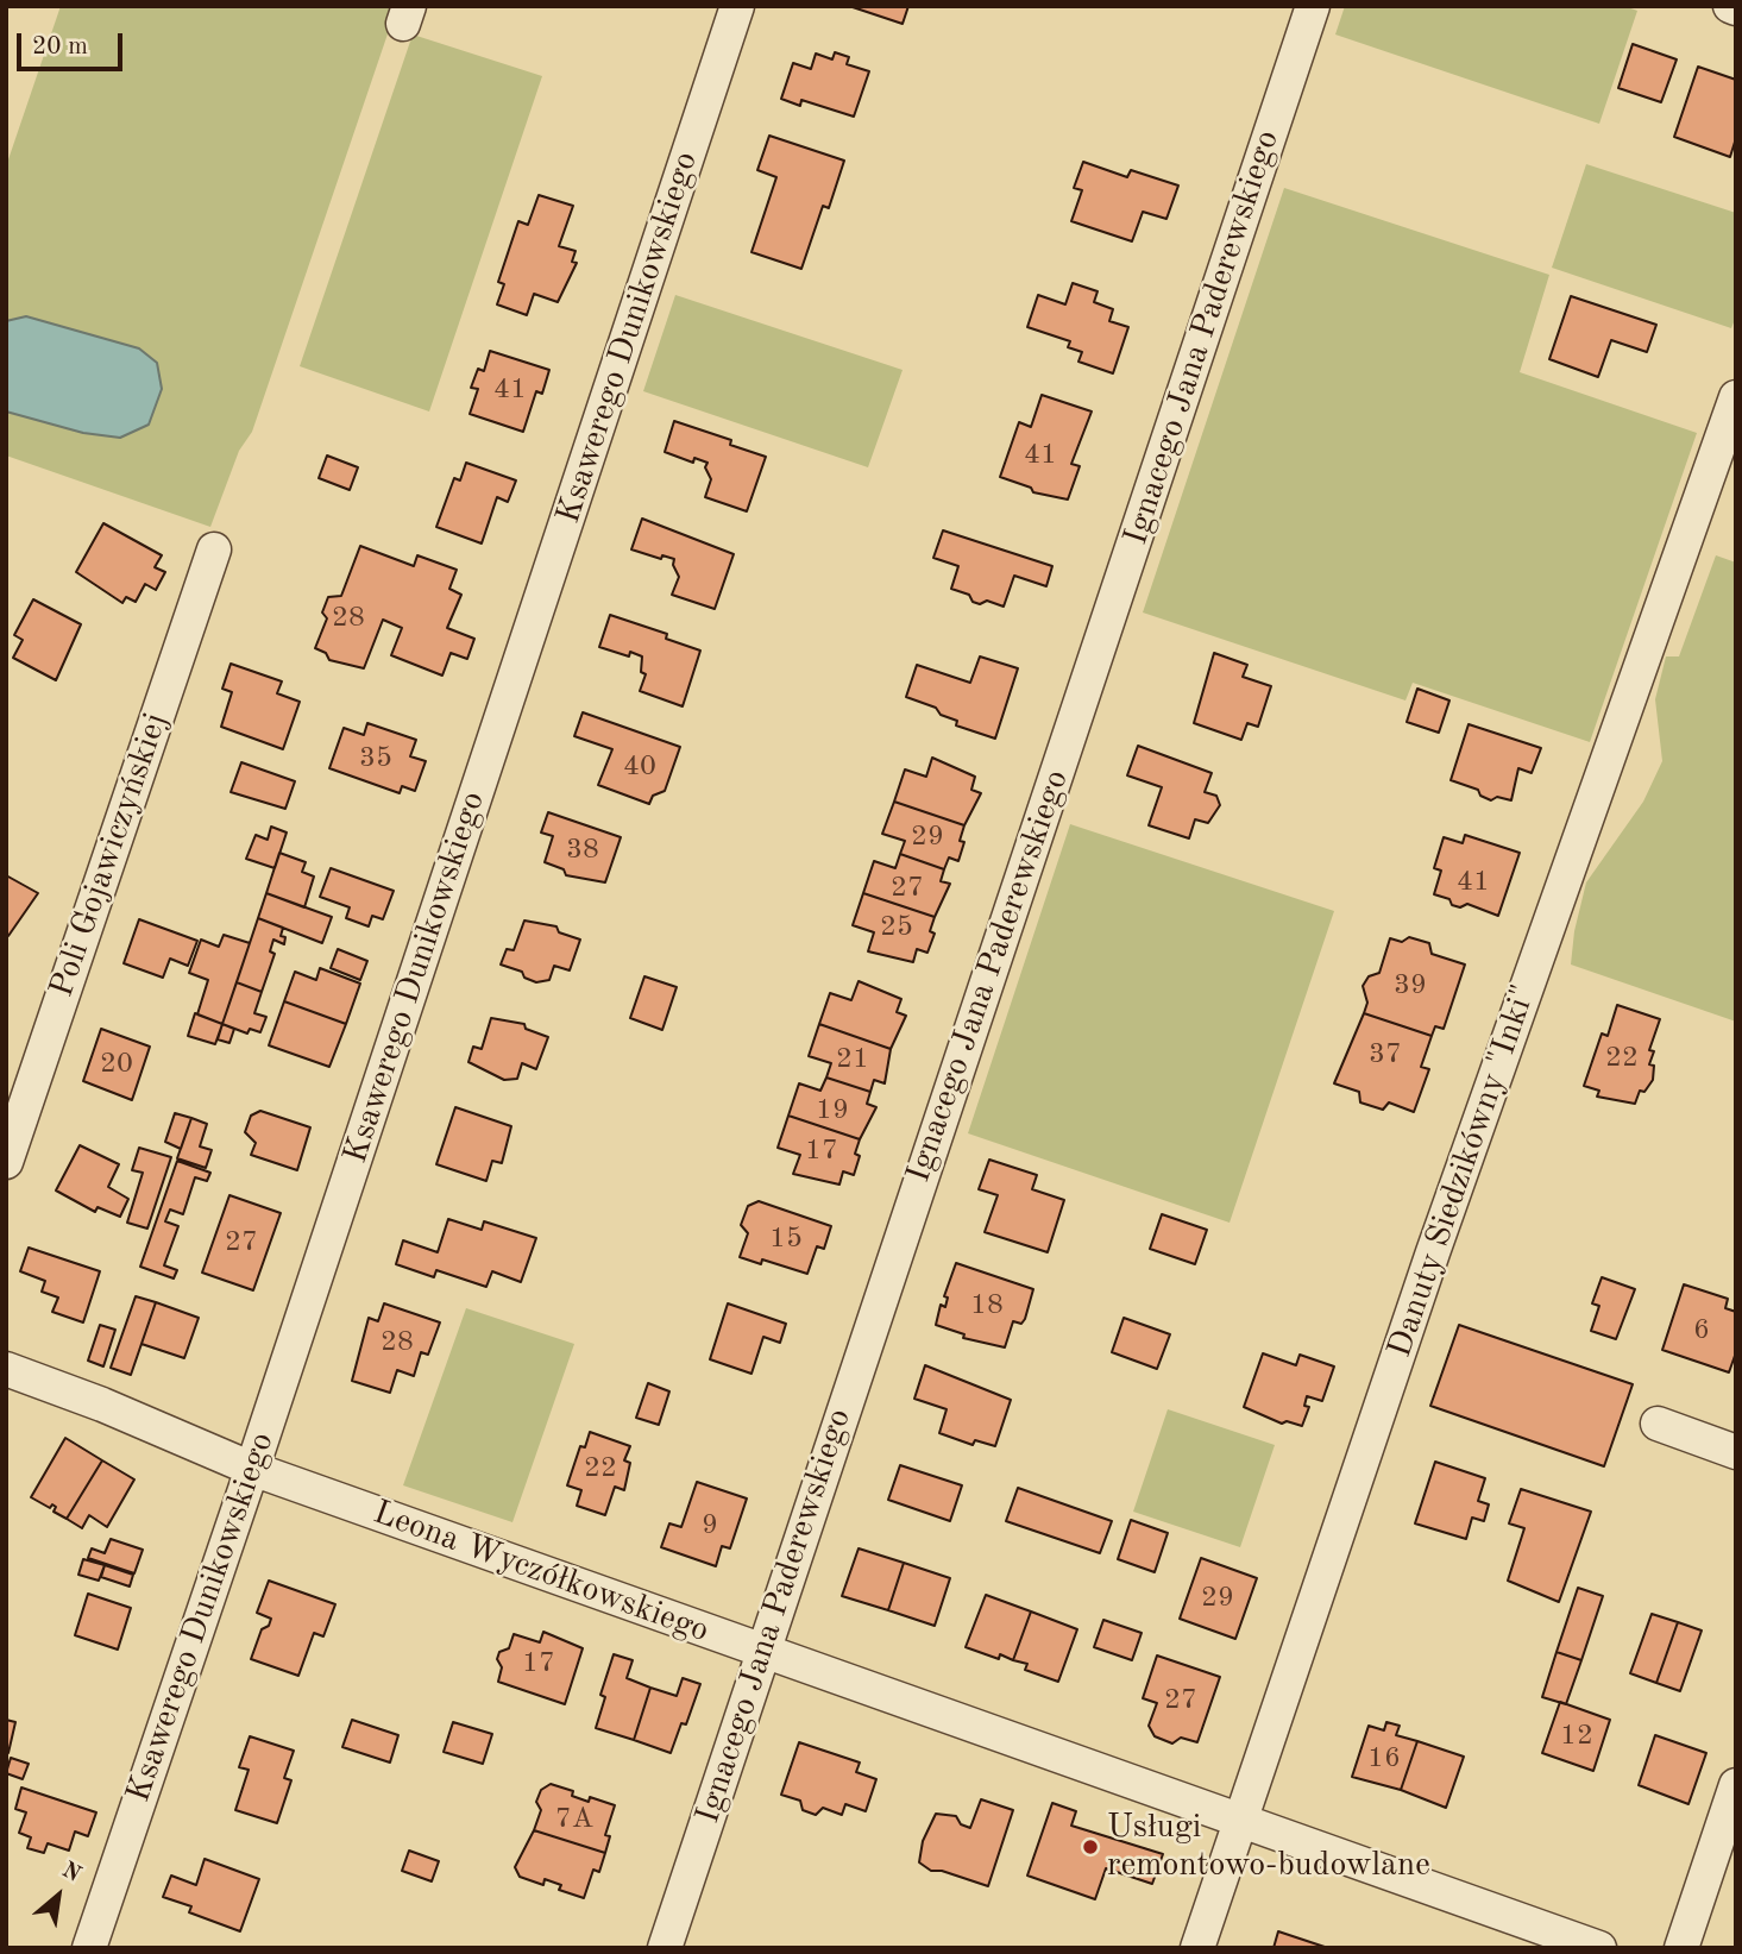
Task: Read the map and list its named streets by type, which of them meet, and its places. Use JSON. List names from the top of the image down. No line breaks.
{"streets":{"street":["Ksawerego Dunikowskiego","Ignacego Jana Paderewskiego","Poli Gojawiczyńskiej","Danuty Siedzikówny \"Inki\"","Leona Wyczółkowskiego"]},"crossings":[["Ksawerego Dunikowskiego","Leona Wyczółkowskiego"],["Ignacego Jana Paderewskiego","Leona Wyczółkowskiego"],["Danuty Siedzikówny \"Inki\"","Leona Wyczółkowskiego"]],"places":["Usługi remontowo-budowlane"],"house_numbers":["41","41","28","35","40","29","38","41","27","25","39","37","22","21","20","19","17","15","27","18","6","28","22","9","29","17","27","12","16","7A"],"scale_bar":"20 m","north":"top right"}
